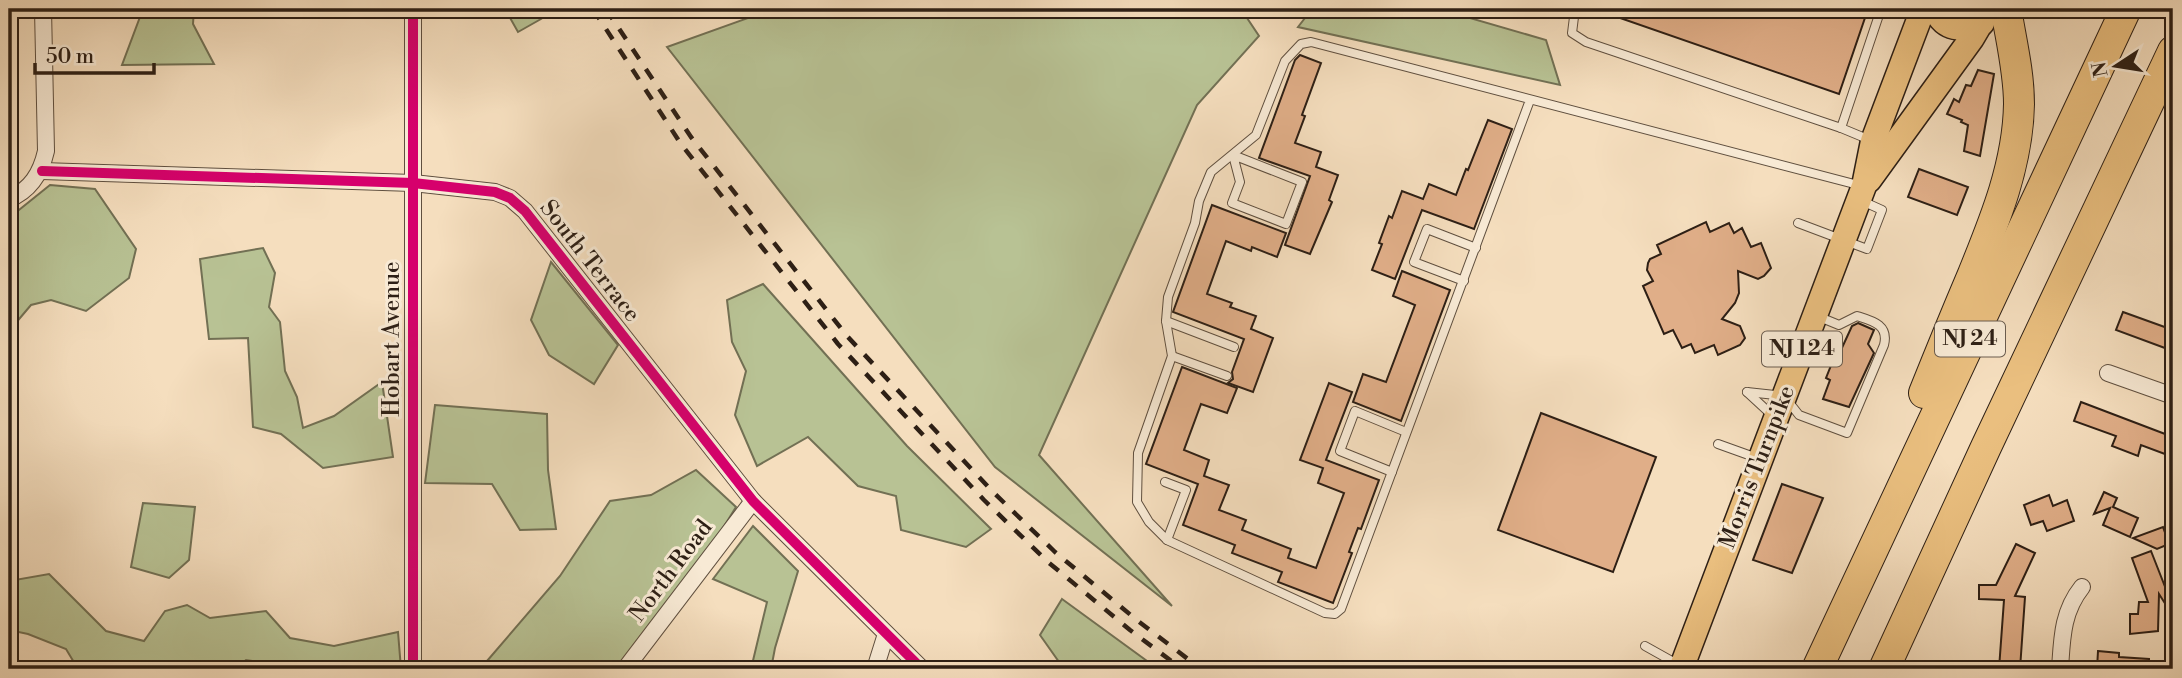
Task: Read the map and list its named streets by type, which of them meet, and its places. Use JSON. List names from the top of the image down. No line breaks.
{"streets":{"highway":["NJ 24"],"main road":["NJ 124","Morris Turnpike"],"street":["South Terrace","Hobart Avenue","North Road"]},"crossings":[["South Terrace","Hobart Avenue"],["South Terrace","North Road"]],"scale_bar":"50 m","north":"left"}
